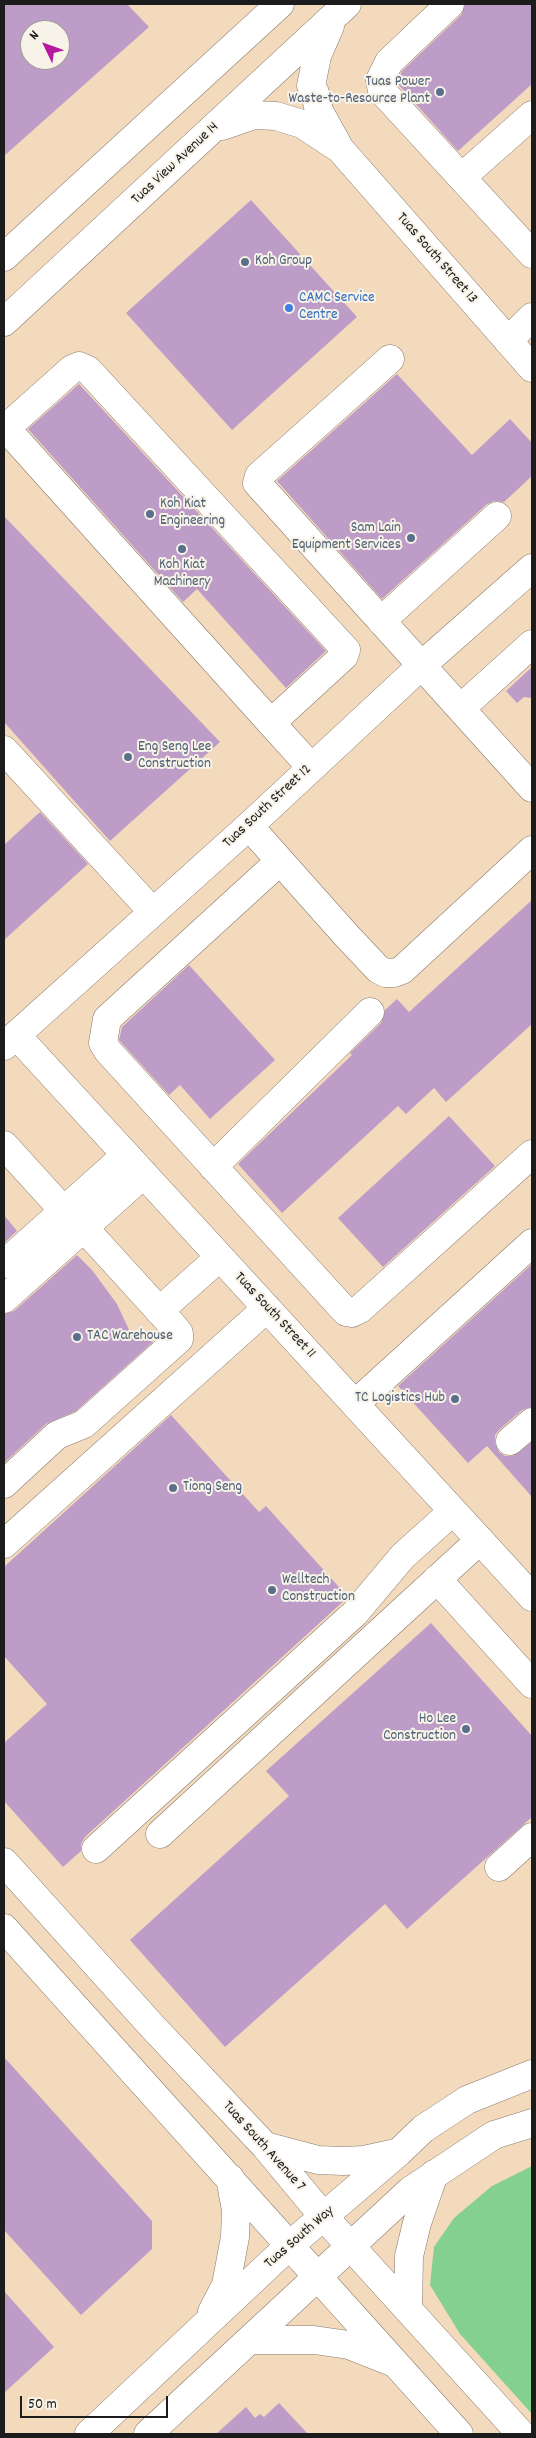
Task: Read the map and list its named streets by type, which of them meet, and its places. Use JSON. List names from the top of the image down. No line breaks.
{"streets":{"street":["Tuas View Avenue 14","Tuas South Street 13","Tuas South Street 12","Tuas South Street 11","Tuas South Avenue 7","Tuas South Way"]},"crossings":[["Tuas View Avenue 14","Tuas South Street 13"],["Tuas South Street 12","Tuas South Street 11"],["Tuas South Avenue 7","Tuas South Way"]],"places":["Tuas Power Waste-to-Resource Plant","Koh Group","CAMC Service Centre","Koh Kiat Engineering","Sam Lain Equipment Services","Koh Kiat Machinery","Eng Seng Lee Construction","TAC Warehouse","TC Logistics Hub","Tiong Seng","Welltech Construction","Ho Lee Construction"],"scale_bar":"50 m","north":"top left"}
